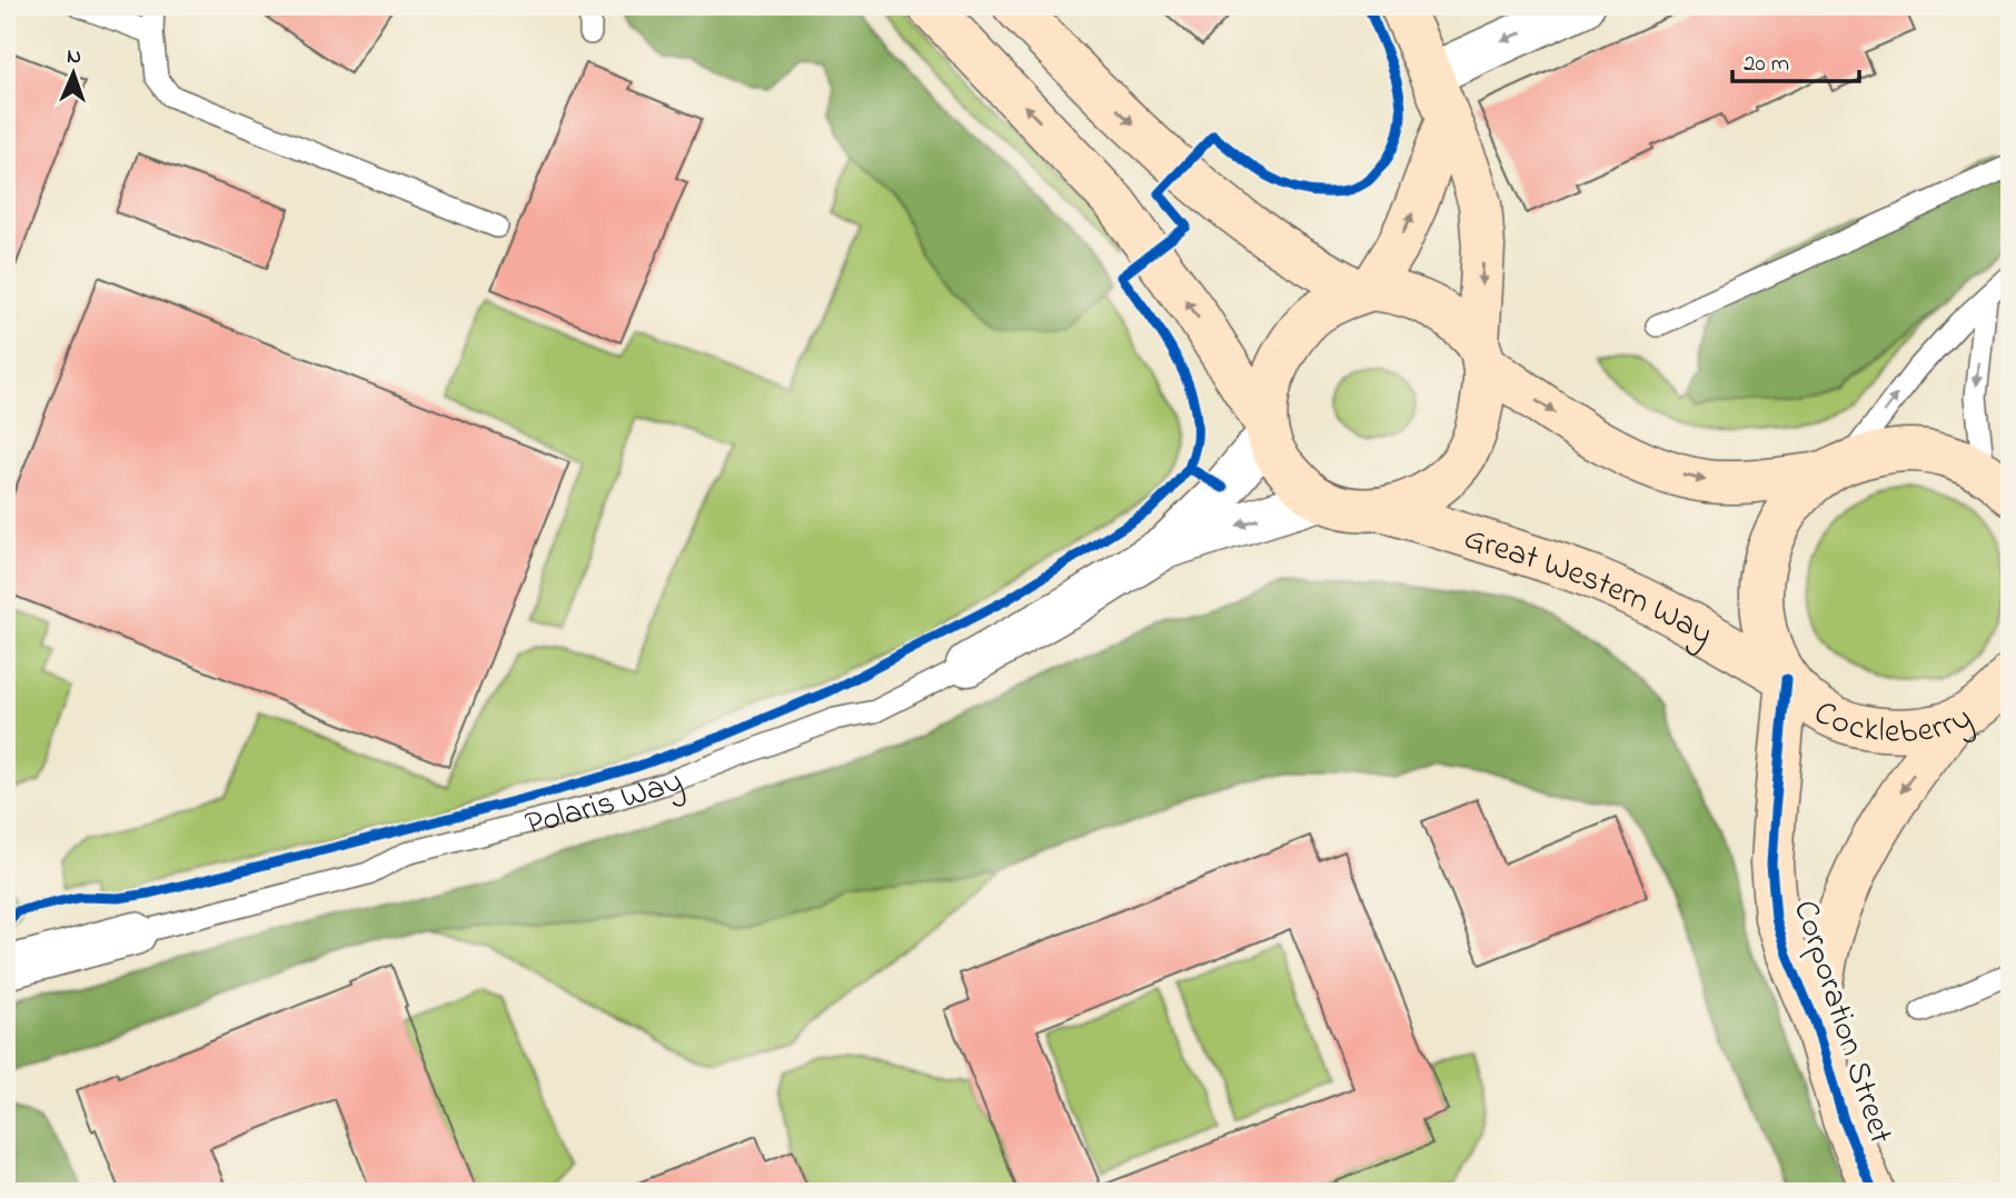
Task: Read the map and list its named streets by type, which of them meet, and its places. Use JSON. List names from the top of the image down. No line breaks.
{"streets":{"main road":["Great Western Way","Cockleberry","Corporation Street"],"street":["Polaris Way"]},"crossings":[["Great Western Way","Cockleberry"],["Great Western Way","Polaris Way"],["Great Western Way","Corporation Street"],["Cockleberry","Corporation Street"]],"one_way":["Corporation Street"],"scale_bar":"20 m","north":"top"}
